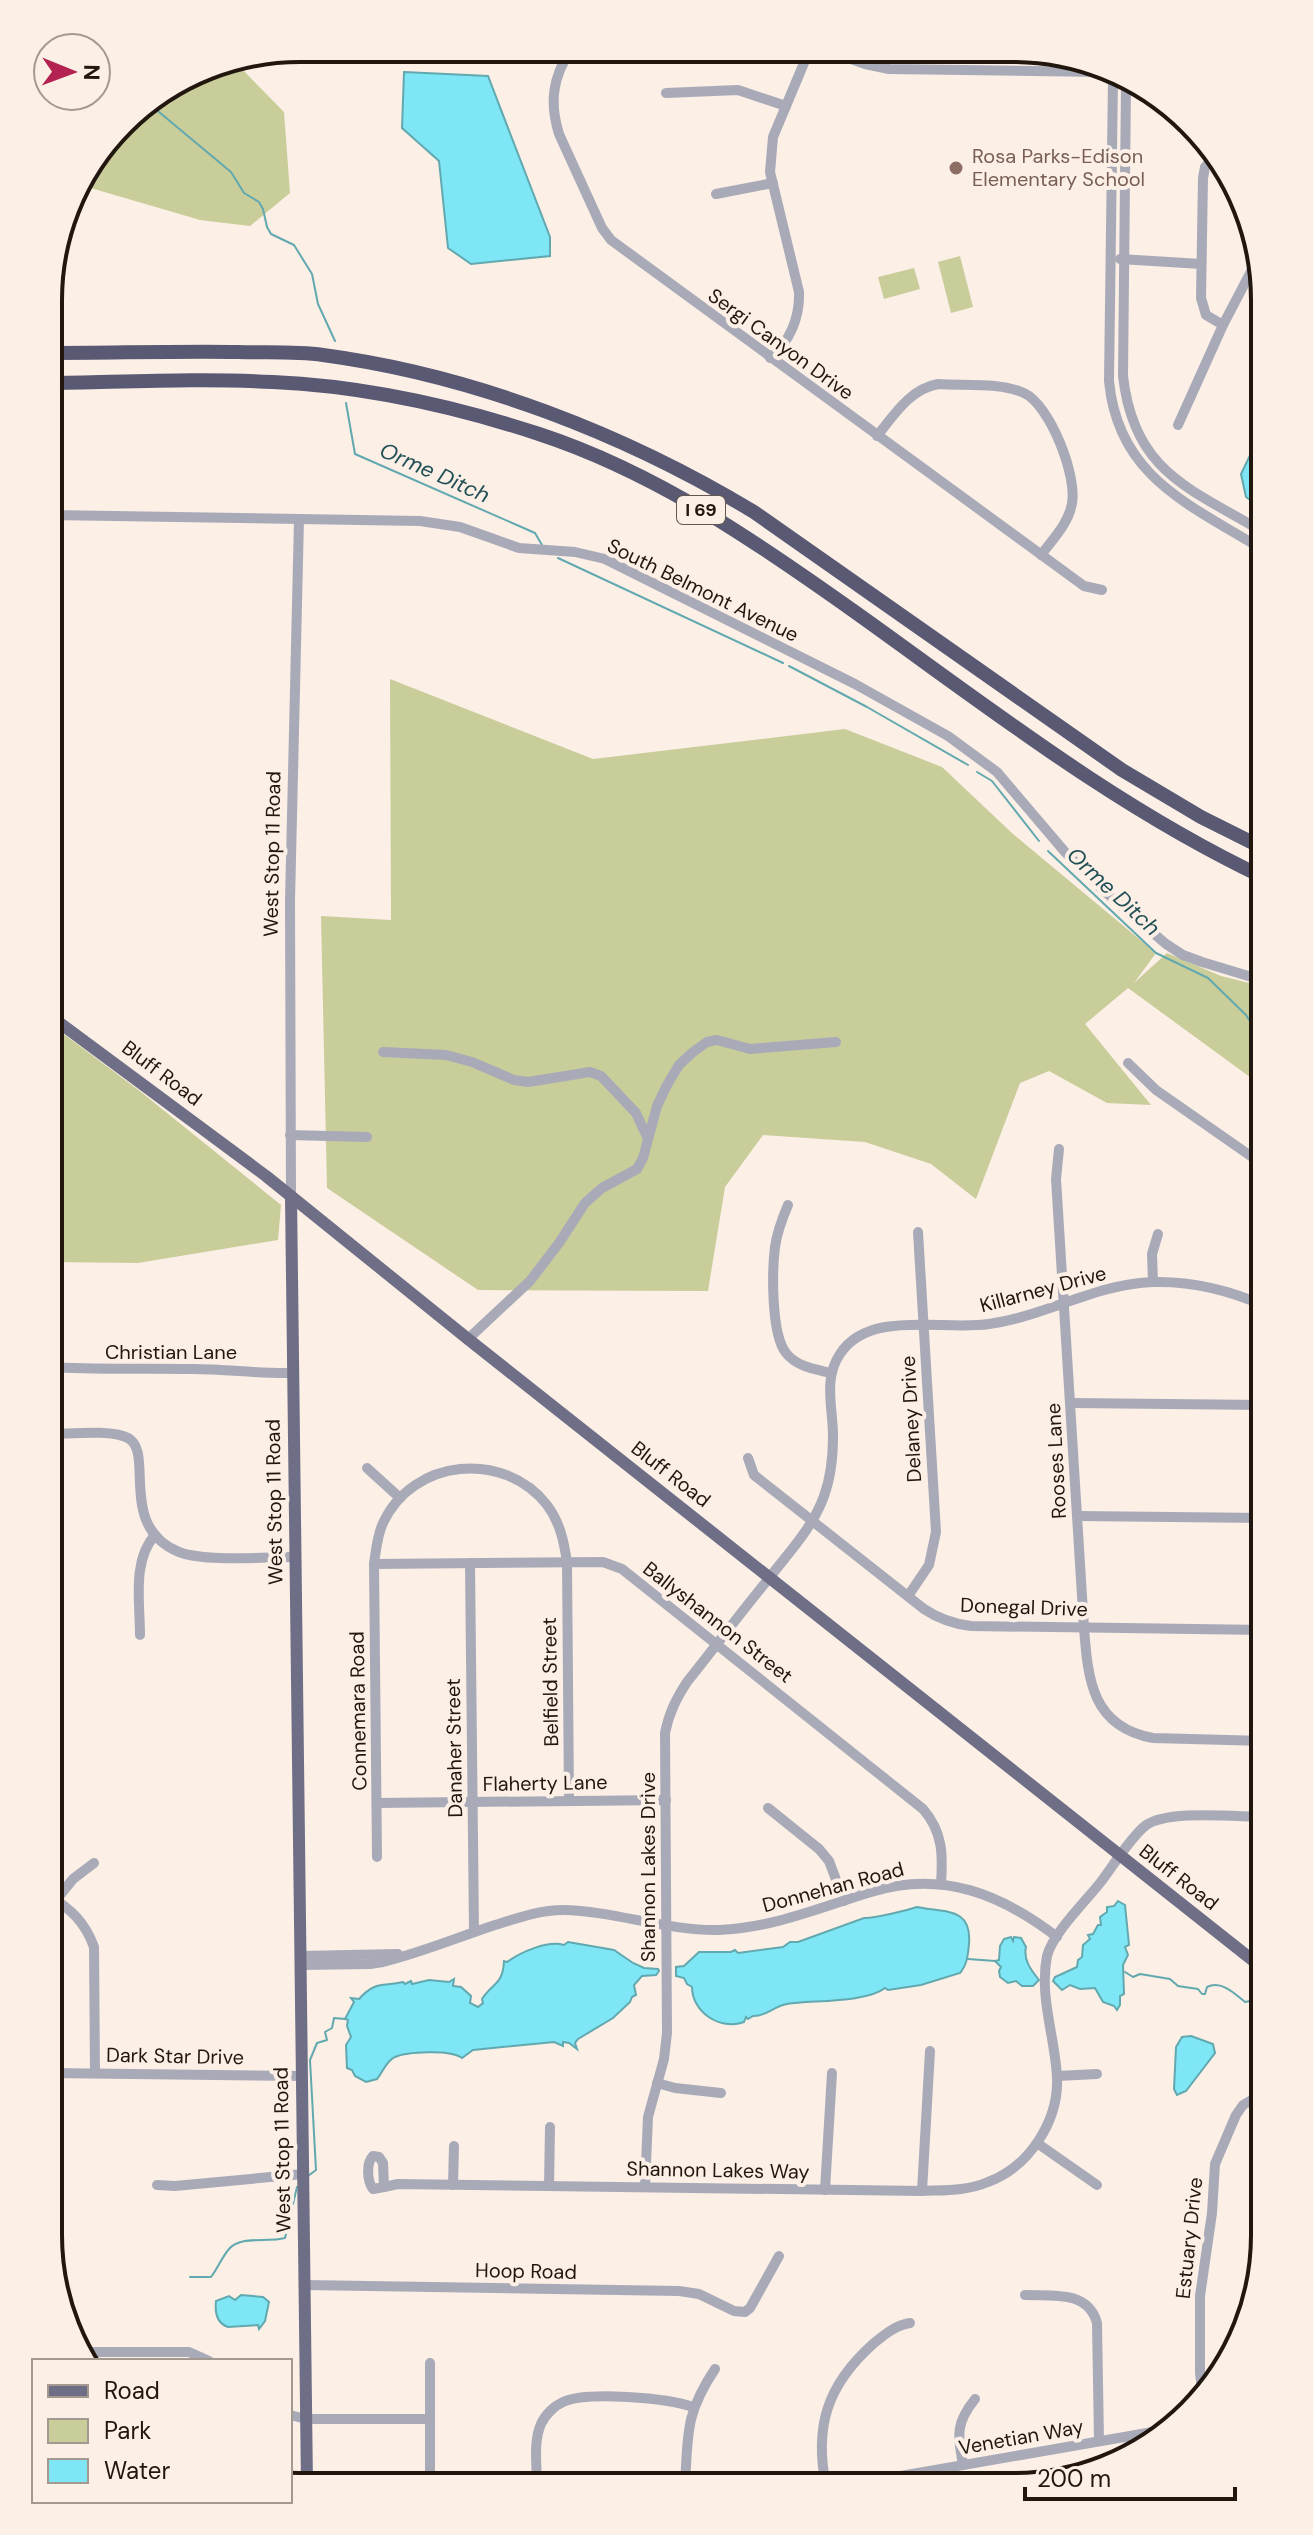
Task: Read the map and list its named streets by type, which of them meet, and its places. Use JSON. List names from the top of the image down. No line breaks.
{"streets":{"highway":["I 69"],"main road":["West Stop 11 Road","Bluff Road"],"street":["Sergi Canyon Drive","South Belmont Avenue","Killarney Drive","Christian Lane","Delaney Drive","Rooses Lane","Donegal Drive","Ballyshannon Street","Belfield Street","Connemara Road","Danaher Street","Flaherty Lane","Shannon Lakes Drive","Donnehan Road","Dark Star Drive","Shannon Lakes Way","Estuary Drive","Hoop Road","Venetian Way"]},"crossings":[["South Belmont Avenue","West Stop 11 Road"],["West Stop 11 Road","Bluff Road"],["West Stop 11 Road","Christian Lane"],["West Stop 11 Road","Donnehan Road"],["West Stop 11 Road","Dark Star Drive"],["West Stop 11 Road","Hoop Road"],["Bluff Road","Shannon Lakes Drive"],["Killarney Drive","Delaney Drive"],["Killarney Drive","Rooses Lane"],["Delaney Drive","Donegal Drive"],["Rooses Lane","Donegal Drive"],["Ballyshannon Street","Belfield Street"],["Ballyshannon Street","Connemara Road"],["Ballyshannon Street","Danaher Street"],["Ballyshannon Street","Shannon Lakes Drive"],["Ballyshannon Street","Donnehan Road"],["Belfield Street","Connemara Road"],["Belfield Street","Flaherty Lane"],["Connemara Road","Flaherty Lane"],["Danaher Street","Flaherty Lane"],["Danaher Street","Donnehan Road"],["Flaherty Lane","Shannon Lakes Drive"],["Shannon Lakes Drive","Donnehan Road"],["Shannon Lakes Drive","Shannon Lakes Way"]],"water":["Orme Ditch"],"places":["Rosa Parks-Edison Elementary School"],"legend":["Road","Park","Water"],"scale_bar":"200 m","north":"right"}
